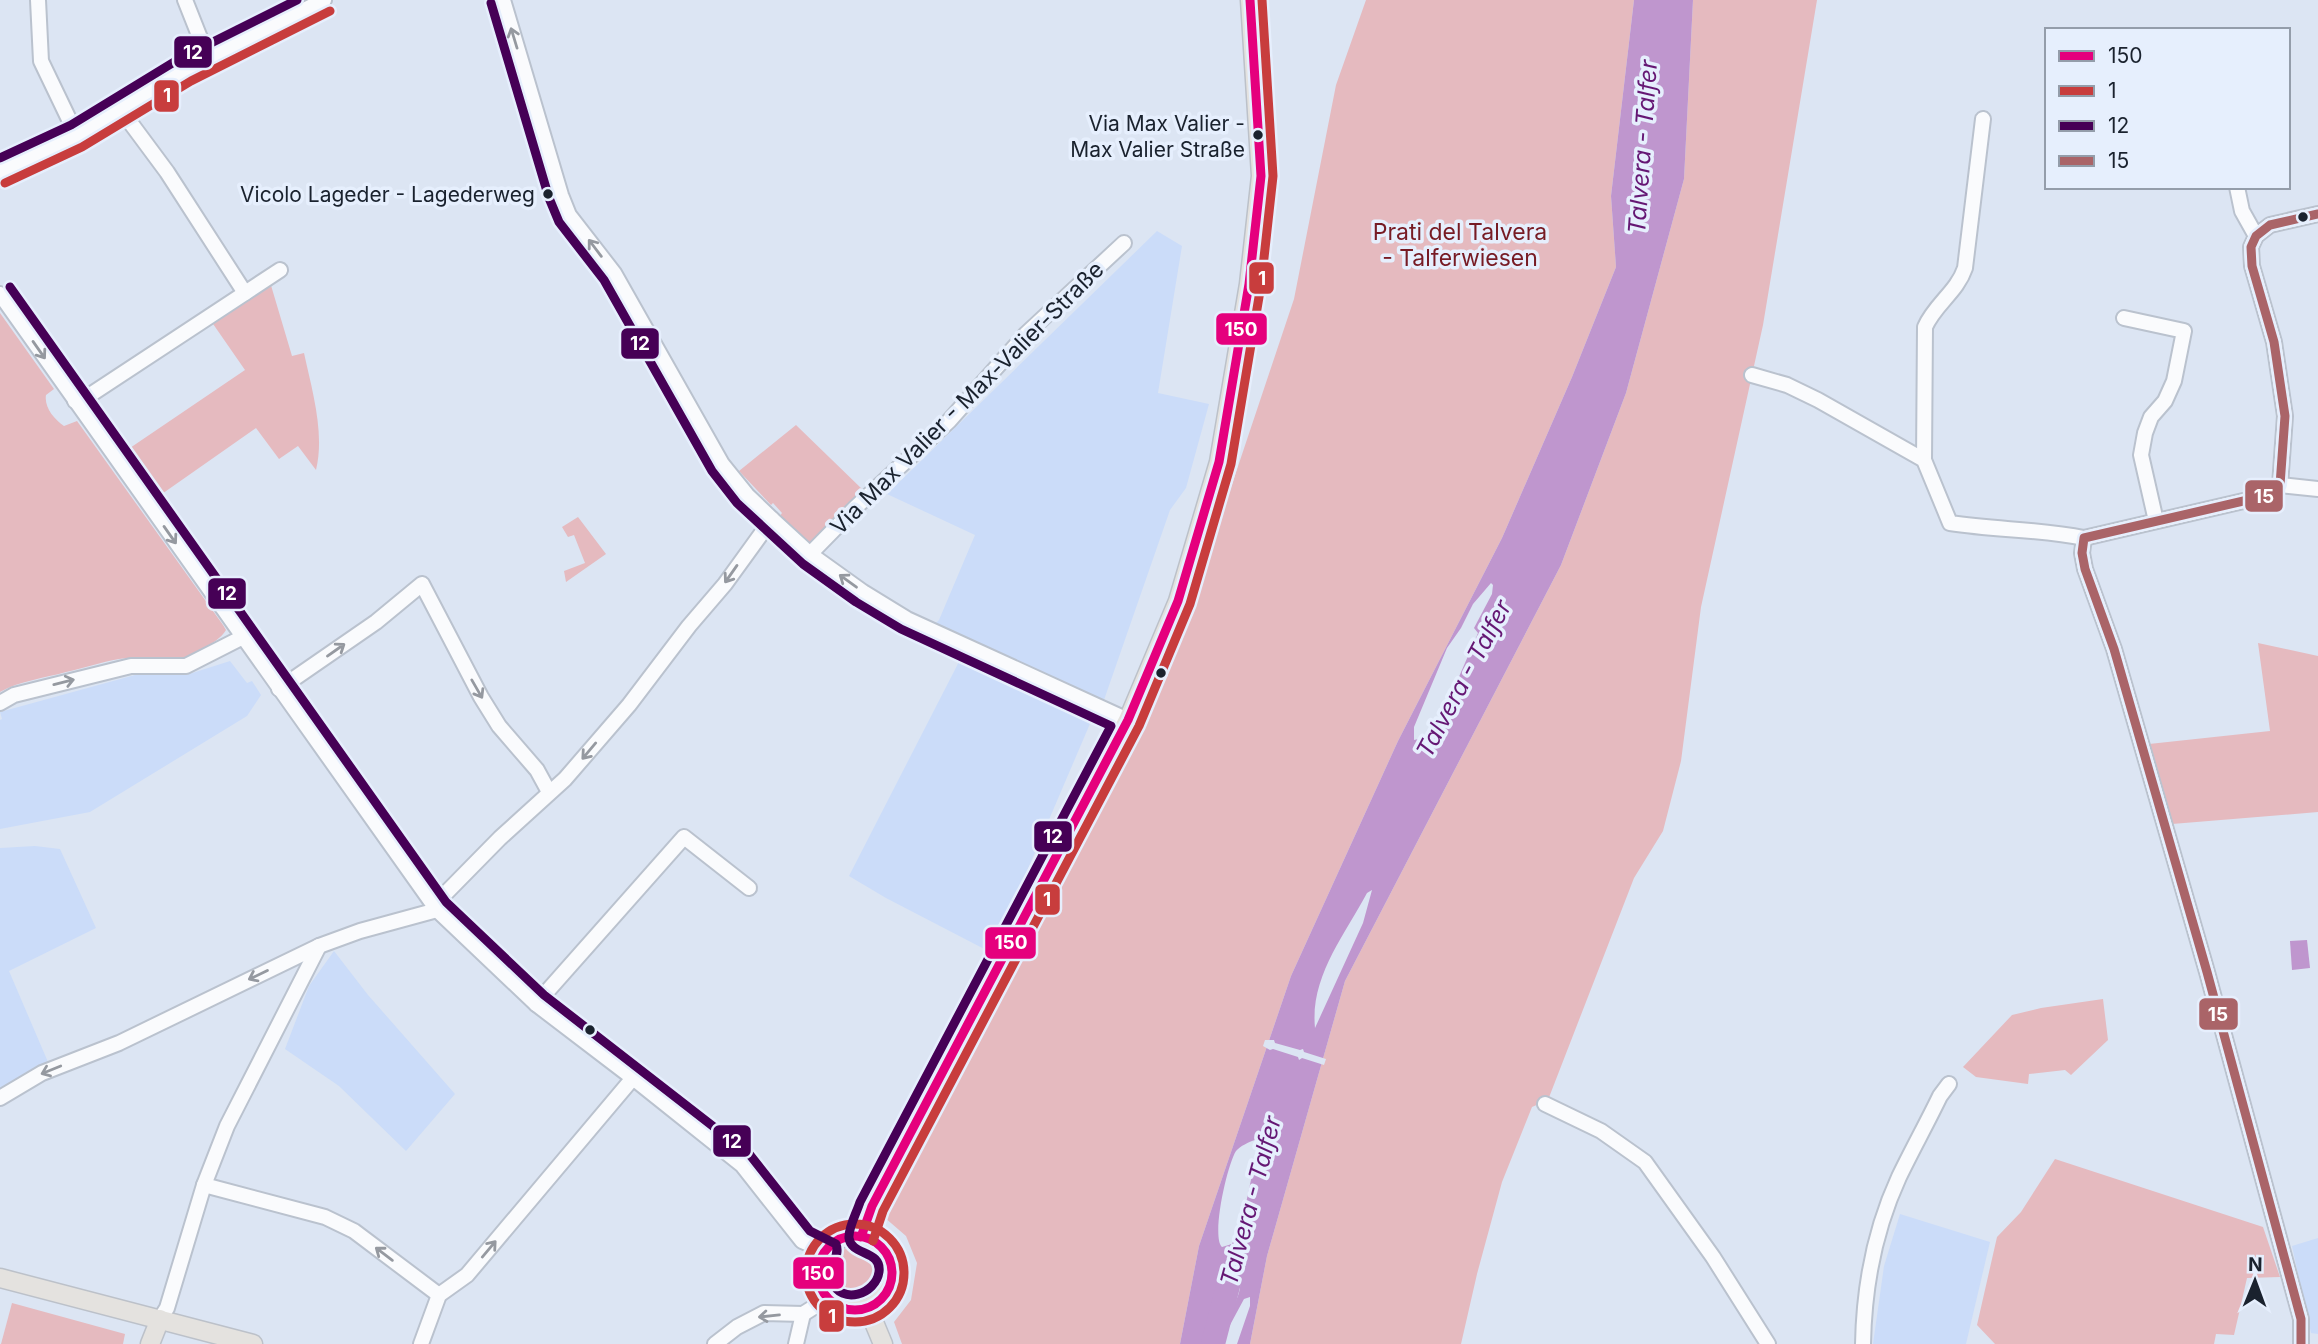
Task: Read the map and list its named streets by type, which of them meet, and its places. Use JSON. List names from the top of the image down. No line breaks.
{"streets":{"street":["Via Max Valier - Max-Valier-Straße"]},"water":["Talvera - Talfer"],"parks":["Prati del Talvera - Talferwiesen"],"places":["Via Max Valier - Max Valier Straße","Vicolo Lageder - Lagederweg"],"lines":["transit line 150","transit line 1","transit line 12","transit line 15"],"legend":["150","1","12","15"],"north":"top"}
